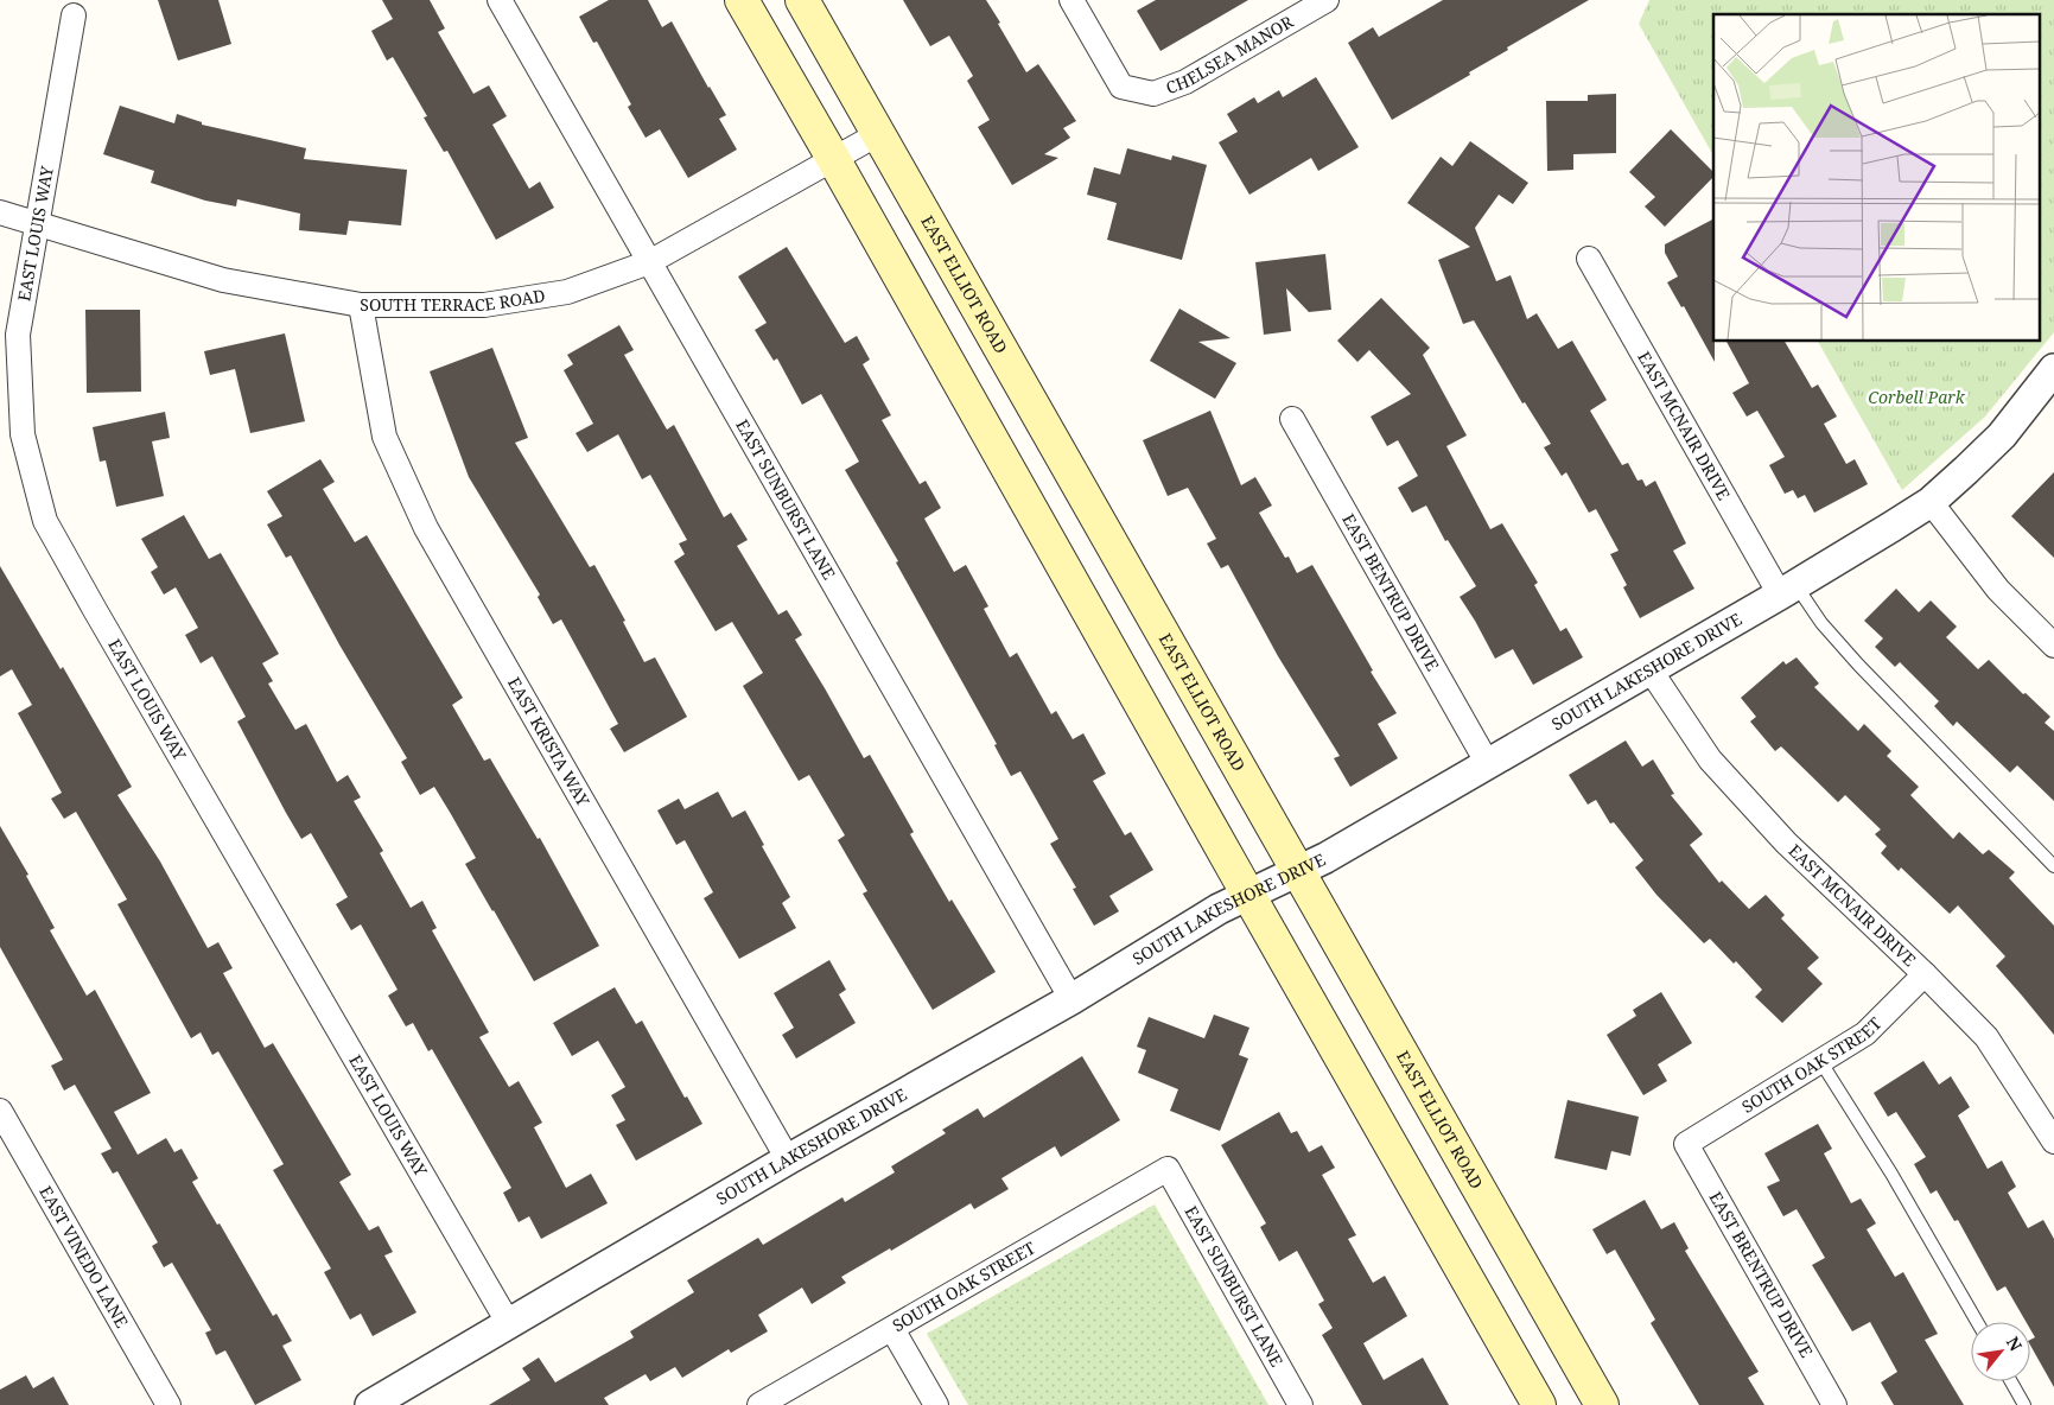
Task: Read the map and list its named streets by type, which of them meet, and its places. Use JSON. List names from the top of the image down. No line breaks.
{"streets":{"main road":["EAST ELLIOT ROAD"],"street":["CHELSEA MANOR","EAST LOUIS WAY","SOUTH TERRACE ROAD","EAST MCNAIR DRIVE","EAST SUNBURST LANE","EAST BENTRUP DRIVE","SOUTH LAKESHORE DRIVE","EAST KRISTA WAY","SOUTH OAK STREET","EAST VINEDO LANE","EAST BRENTRUP DRIVE"]},"crossings":[["EAST LOUIS WAY","SOUTH TERRACE ROAD"],["EAST LOUIS WAY","SOUTH LAKESHORE DRIVE"],["EAST ELLIOT ROAD","SOUTH TERRACE ROAD"],["EAST ELLIOT ROAD","SOUTH LAKESHORE DRIVE"],["SOUTH TERRACE ROAD","EAST SUNBURST LANE"],["SOUTH TERRACE ROAD","EAST KRISTA WAY"],["EAST MCNAIR DRIVE","SOUTH LAKESHORE DRIVE"],["EAST MCNAIR DRIVE","SOUTH OAK STREET"],["EAST SUNBURST LANE","SOUTH LAKESHORE DRIVE"],["EAST SUNBURST LANE","SOUTH OAK STREET"],["EAST BENTRUP DRIVE","SOUTH LAKESHORE DRIVE"],["SOUTH LAKESHORE DRIVE","EAST KRISTA WAY"],["SOUTH OAK STREET","EAST BRENTRUP DRIVE"]],"parks":["Corbell Park"],"north":"top right"}
